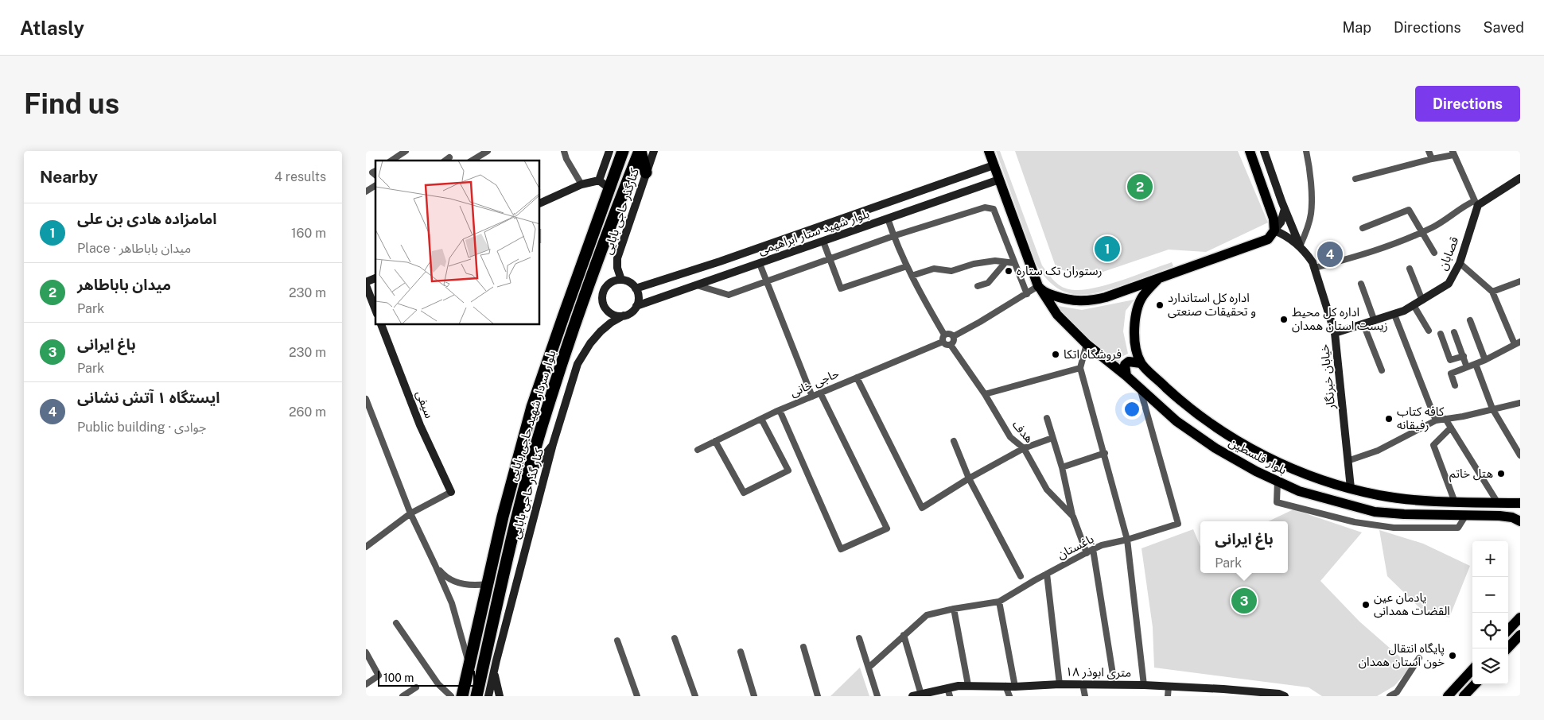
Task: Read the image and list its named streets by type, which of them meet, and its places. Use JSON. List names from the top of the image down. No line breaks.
{"streets":{"highway":["بلوار سردار شهید حاجی بابایی"],"main road":["کنارگذر حاجی بابایی","بلوار شهید ستار ابراهیمی","قصابان","خیابان خبرنگار","سیفی","بلوار فلسطین","کنار گذر حاجی بابایی","۱۸ متری ابوذر"],"street":["حاجی خانی","هدف","باغستان"]},"crossings":[["کنارگذر حاجی بابایی","بلوار شهید ستار ابراهیمی"],["کنارگذر حاجی بابایی","کنار گذر حاجی بابایی"],["بلوار شهید ستار ابراهیمی","بلوار فلسطین"],["بلوار شهید ستار ابراهیمی","کنار گذر حاجی بابایی"],["قصابان","خیابان خبرنگار"],["خیابان خبرنگار","بلوار فلسطین"],["حاجی خانی","هدف"],["هدف","باغستان"],["بلوار فلسطین","باغستان"]],"places":["رستوران تک ستاره","اداره کل استاندارد و تحقیقات صنعتی","اداره کل محیط زیست استان همدان","فروشگاه اتکا","کافه کتاب رفیقانه","هتل خاتم","یادمان عین القضات همدانی","پایگاه انتقال خون استان همدان"],"scale_bar":"100 m","page":{"header":"Atlasly","nav":["Map","Directions","Saved"],"buttons":"Directions","title":"Find us","heading":["Nearby","4 results"],"pins":["2","1","4","3"],"list":[{"mark":"1","name":"امامزاده هادی بن علی","note":"Place · میدان باباطاهر","value":"160 m"},{"mark":"2","name":"میدان باباطاهر","note":"Park","value":"230 m"},{"mark":"3","name":"باغ ایرانی","note":"Park","value":"230 m"},{"mark":"4","name":"ایستگاه ۱ آتش نشانی","note":"Public building · جوادی","value":"260 m"}],"popup":["باغ ایرانی","Park"],"map_buttons":["+","−"],"scale":"100 m"}}
